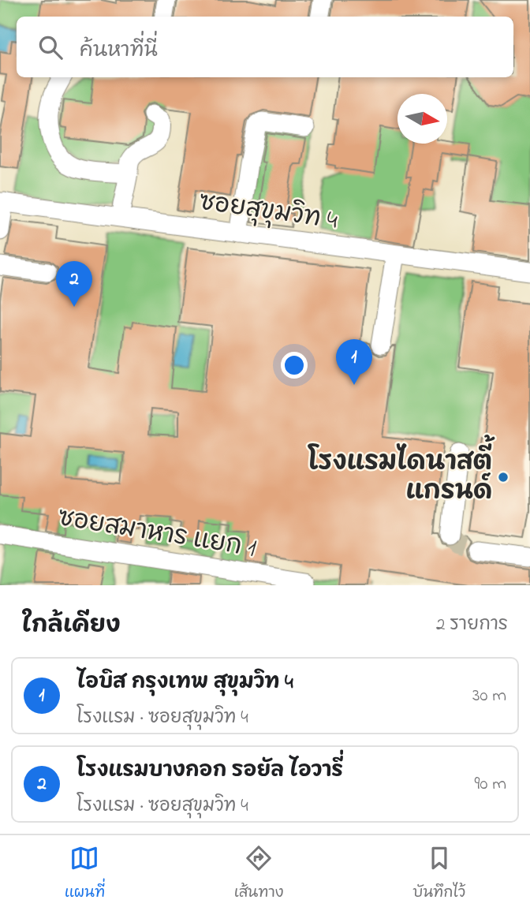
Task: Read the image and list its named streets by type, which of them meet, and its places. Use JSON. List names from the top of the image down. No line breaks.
{"streets":{"street":["ซอยสุขุมวิท 4","ซอยสมาหาร แยก 1"]},"places":["โรงแรมไดนาสตี้ แกรนด์"],"north":"right","page":{"search":"ค้นหาที่นี่","pins":["2","1"],"heading":["ใกล้เคียง","2 รายการ"],"list":[{"mark":"1","name":"ไอบิส กรุงเทพ สุขุมวิท 4","note":"โรงแรม · ซอยสุขุมวิท 4","value":"30 m"},{"mark":"2","name":"โรงแรมบางกอก รอยัล ไอวารี่","note":"โรงแรม · ซอยสุขุมวิท 4","value":"90 m"}],"nav":["แผนที่","เส้นทาง","บันทึกไว้"]}}
